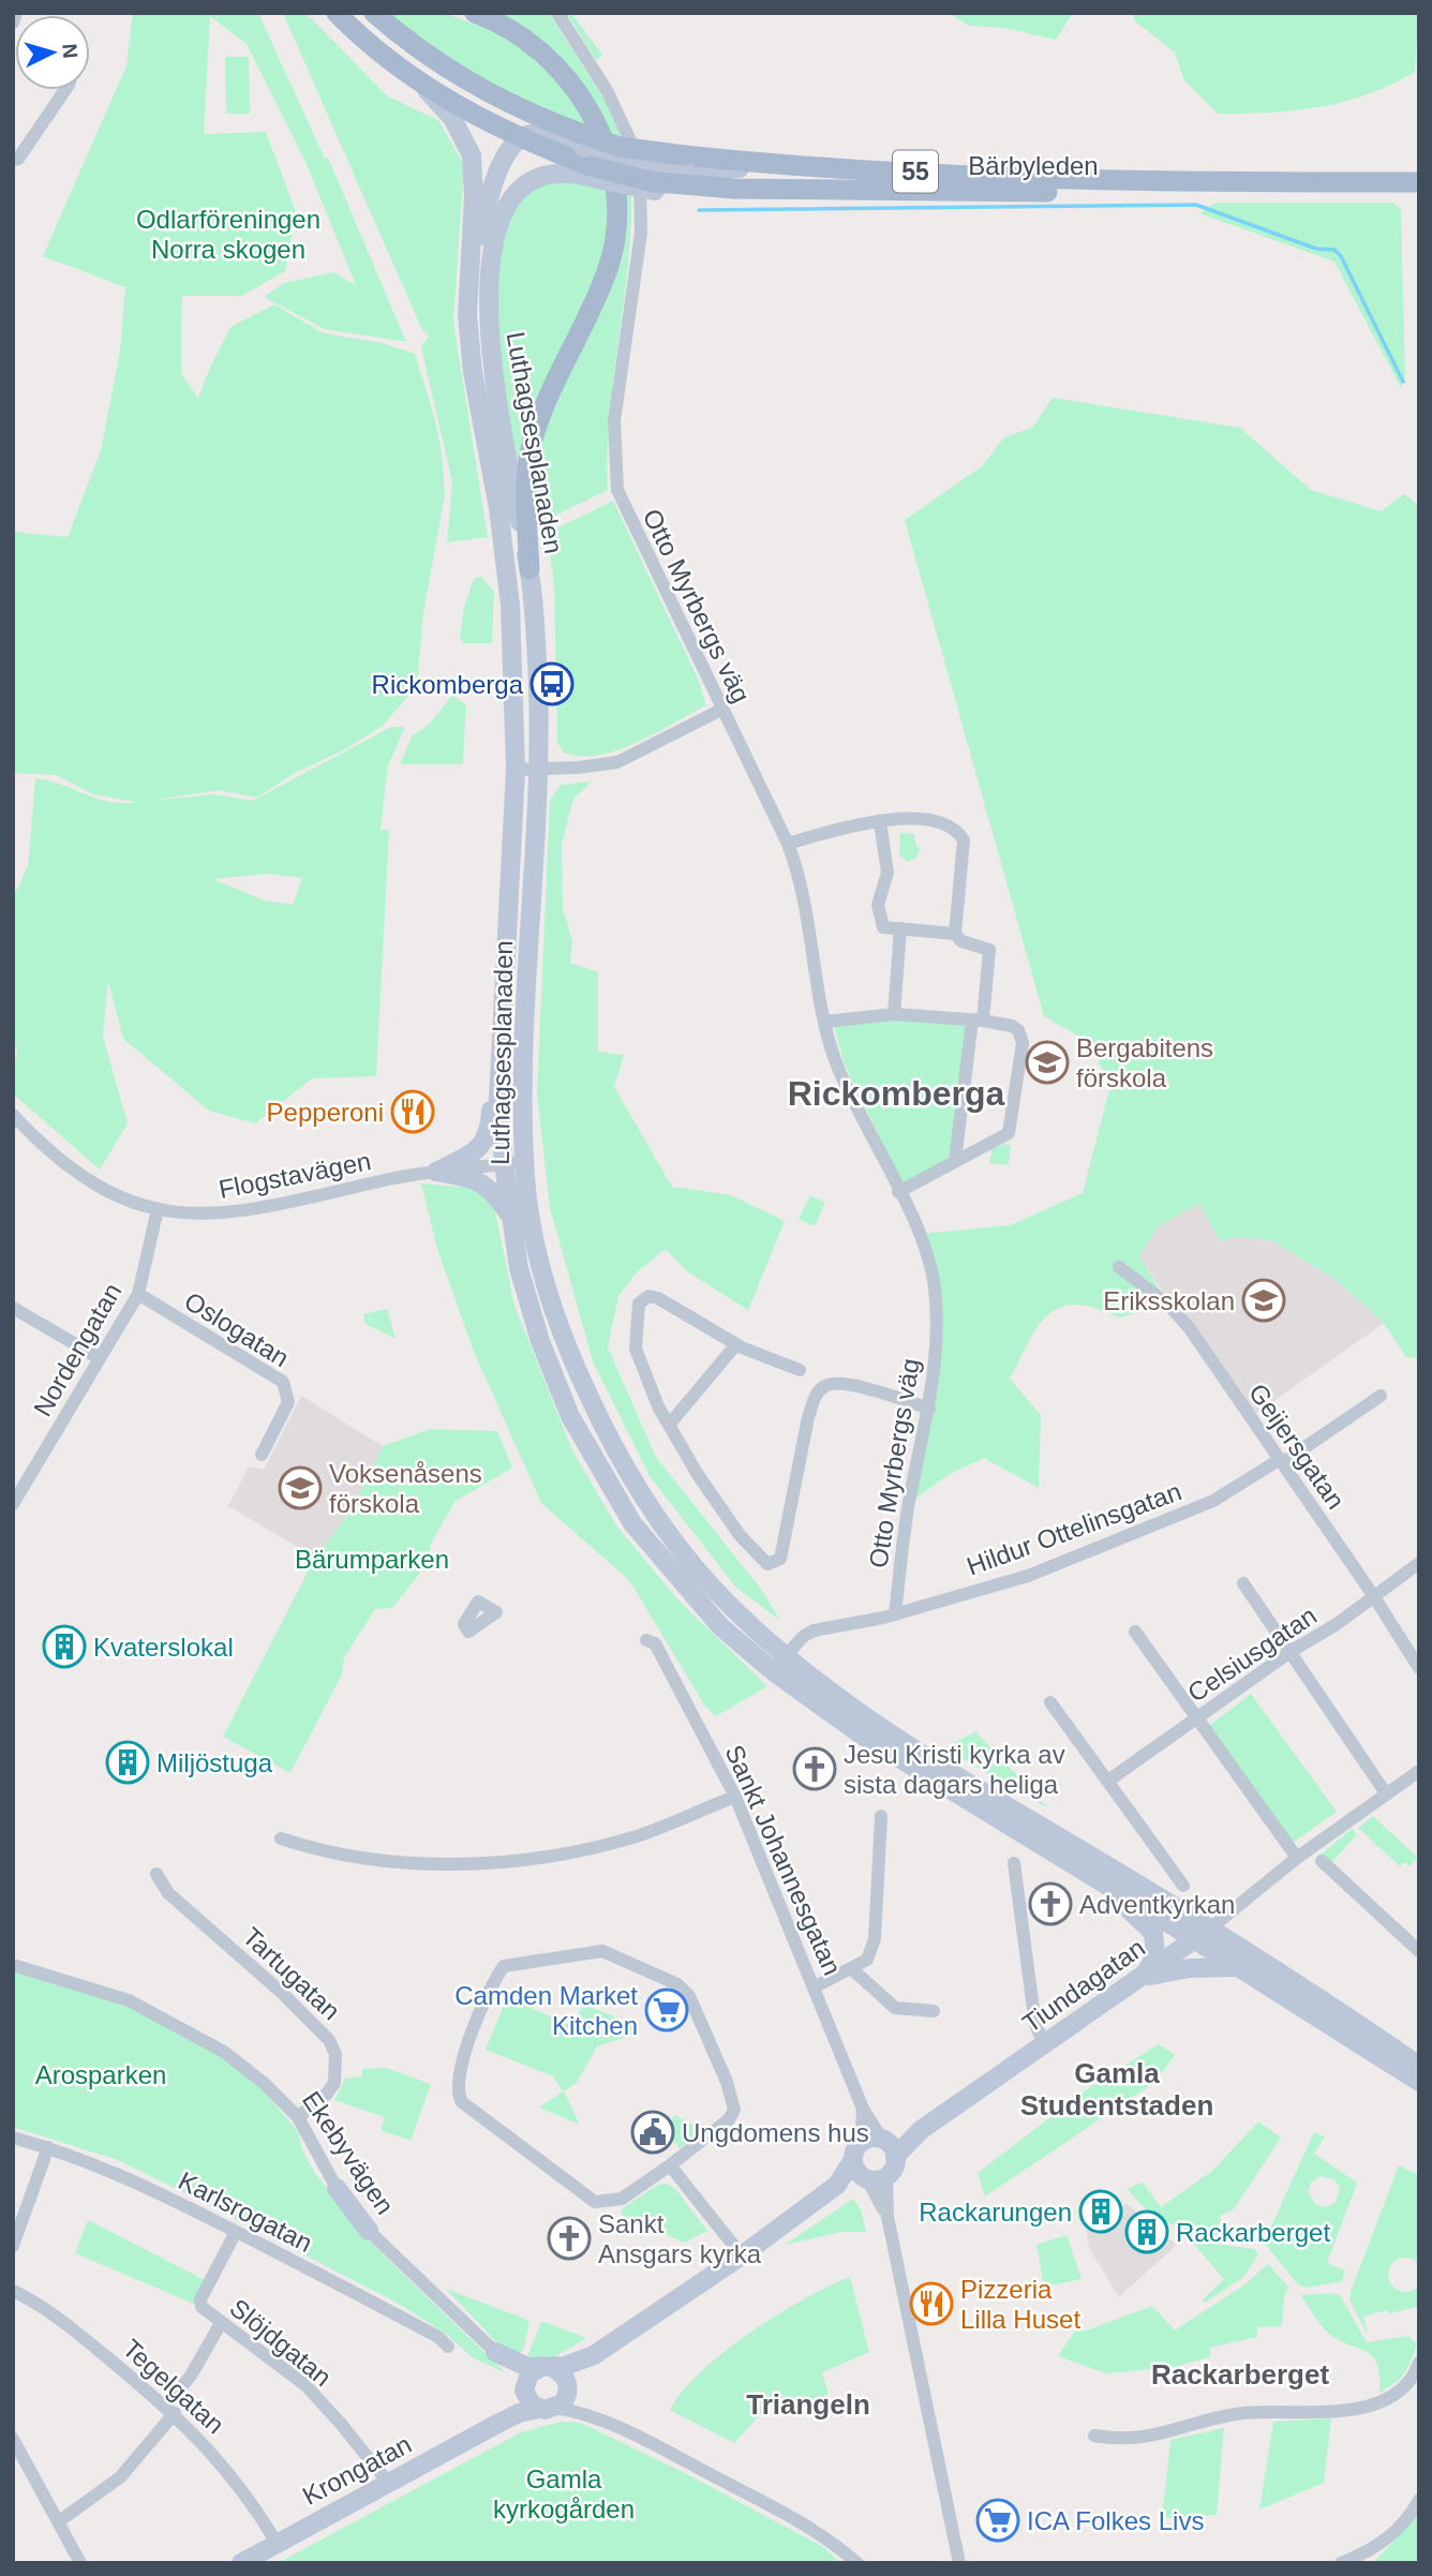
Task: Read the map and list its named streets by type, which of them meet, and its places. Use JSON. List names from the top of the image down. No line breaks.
{"streets":{"main road":["Bärbyleden","55","Luthagsesplanaden","Tiundagatan","Ekebyvägen","Krongatan"],"street":["Otto Myrbergs väg","Flogstavägen","Oslogatan","Nordengatan","Geijersgatan","Hildur Ottelinsgatan","Celsiusgatan","Sankt Johannesgatan","Tartugatan","Karlsrogatan","Slöjdgatan","Tegelgatan"]},"crossings":[["Bärbyleden","55"],["Bärbyleden","Luthagsesplanaden"],["55","Luthagsesplanaden"],["Luthagsesplanaden","Flogstavägen"],["Luthagsesplanaden","Hildur Ottelinsgatan"],["Luthagsesplanaden","Tiundagatan"],["Otto Myrbergs väg","Hildur Ottelinsgatan"],["Flogstavägen","Nordengatan"],["Oslogatan","Nordengatan"],["Geijersgatan","Hildur Ottelinsgatan"],["Geijersgatan","Celsiusgatan"],["Sankt Johannesgatan","Tiundagatan"],["Tartugatan","Ekebyvägen"],["Ekebyvägen","Krongatan"],["Karlsrogatan","Slöjdgatan"],["Slöjdgatan","Krongatan"],["Tegelgatan","Krongatan"]],"districts":["Rickomberga","Gamla Studentstaden","Rackarberget","Triangeln"],"parks":["Odlarföreningen Norra skogen","Bärumparken","Arosparken","Gamla kyrkogården"],"places":{"bus stop":["Rickomberga"],"school or university":["Bergabitens förskola","Eriksskolan","Voksenåsens förskola"],"restaurant":["Pepperoni","Pizzeria Lilla Huset"],"building":["Kvaterslokal","Miljöstuga","Rackarungen","Rackarberget"],"church":["Jesu Kristi kyrka av sista dagars heliga","Adventkyrkan","Sankt Ansgars kyrka"],"supermarket":["Camden Market Kitchen","ICA Folkes Livs"],"public building":["Ungdomens hus"]},"north":"right"}
